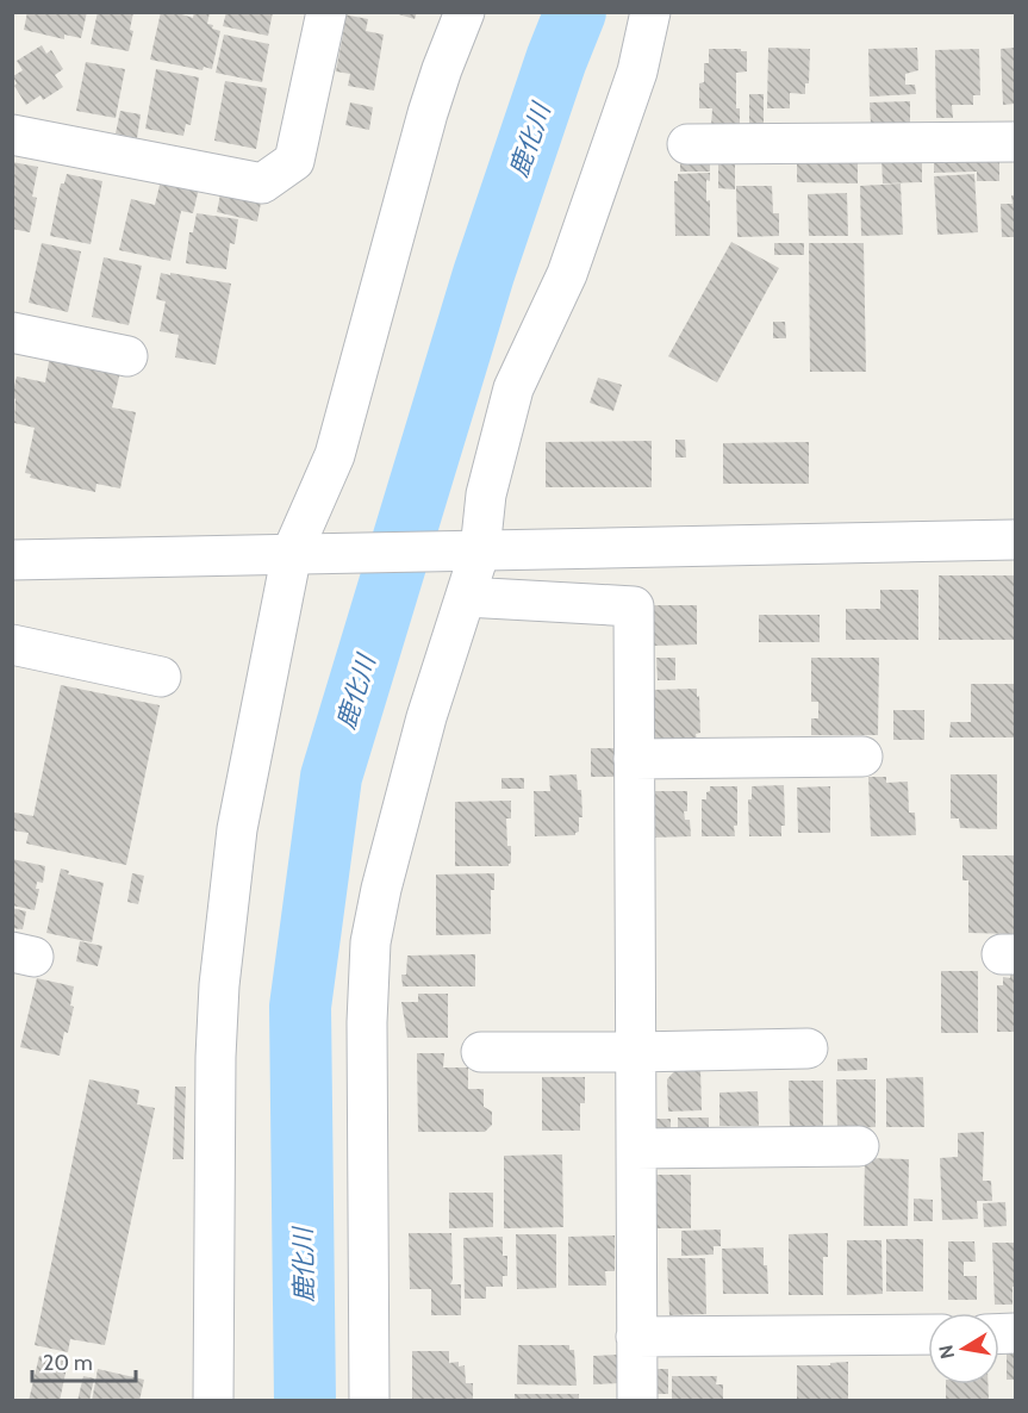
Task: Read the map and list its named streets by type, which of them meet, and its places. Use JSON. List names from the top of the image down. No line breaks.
{"water":["鹿化川"],"scale_bar":"20 m","north":"left"}
